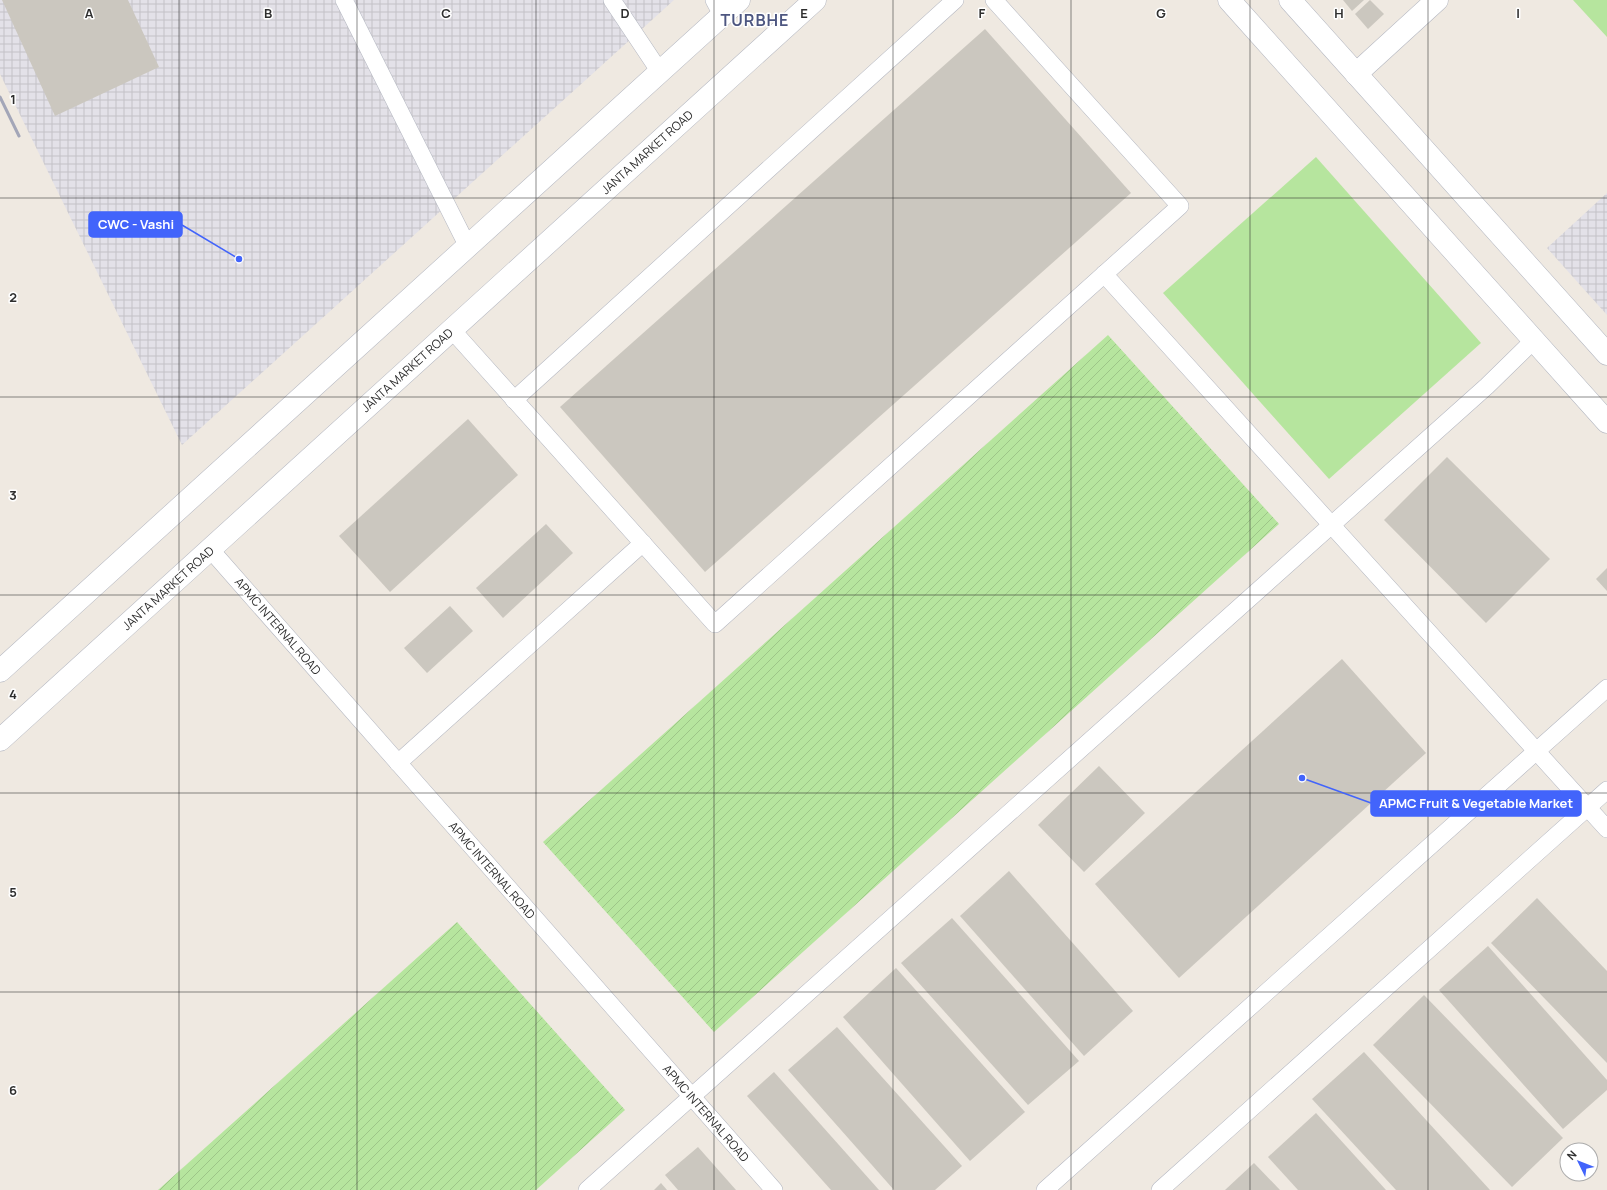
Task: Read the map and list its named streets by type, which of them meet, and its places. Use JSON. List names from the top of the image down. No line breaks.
{"streets":{"main road":["JANTA MARKET ROAD"],"lane":["APMC INTERNAL ROAD"]},"crossings":[["JANTA MARKET ROAD","APMC INTERNAL ROAD"]],"districts":["TURBHE"],"places":["CWC - Vashi","APMC Fruit & Vegetable Market"],"north":"top left","grid":{"columns":["A","B","C","D","E","F","G","H","I"],"rows":["1","2","3","4","5","6"]}}
